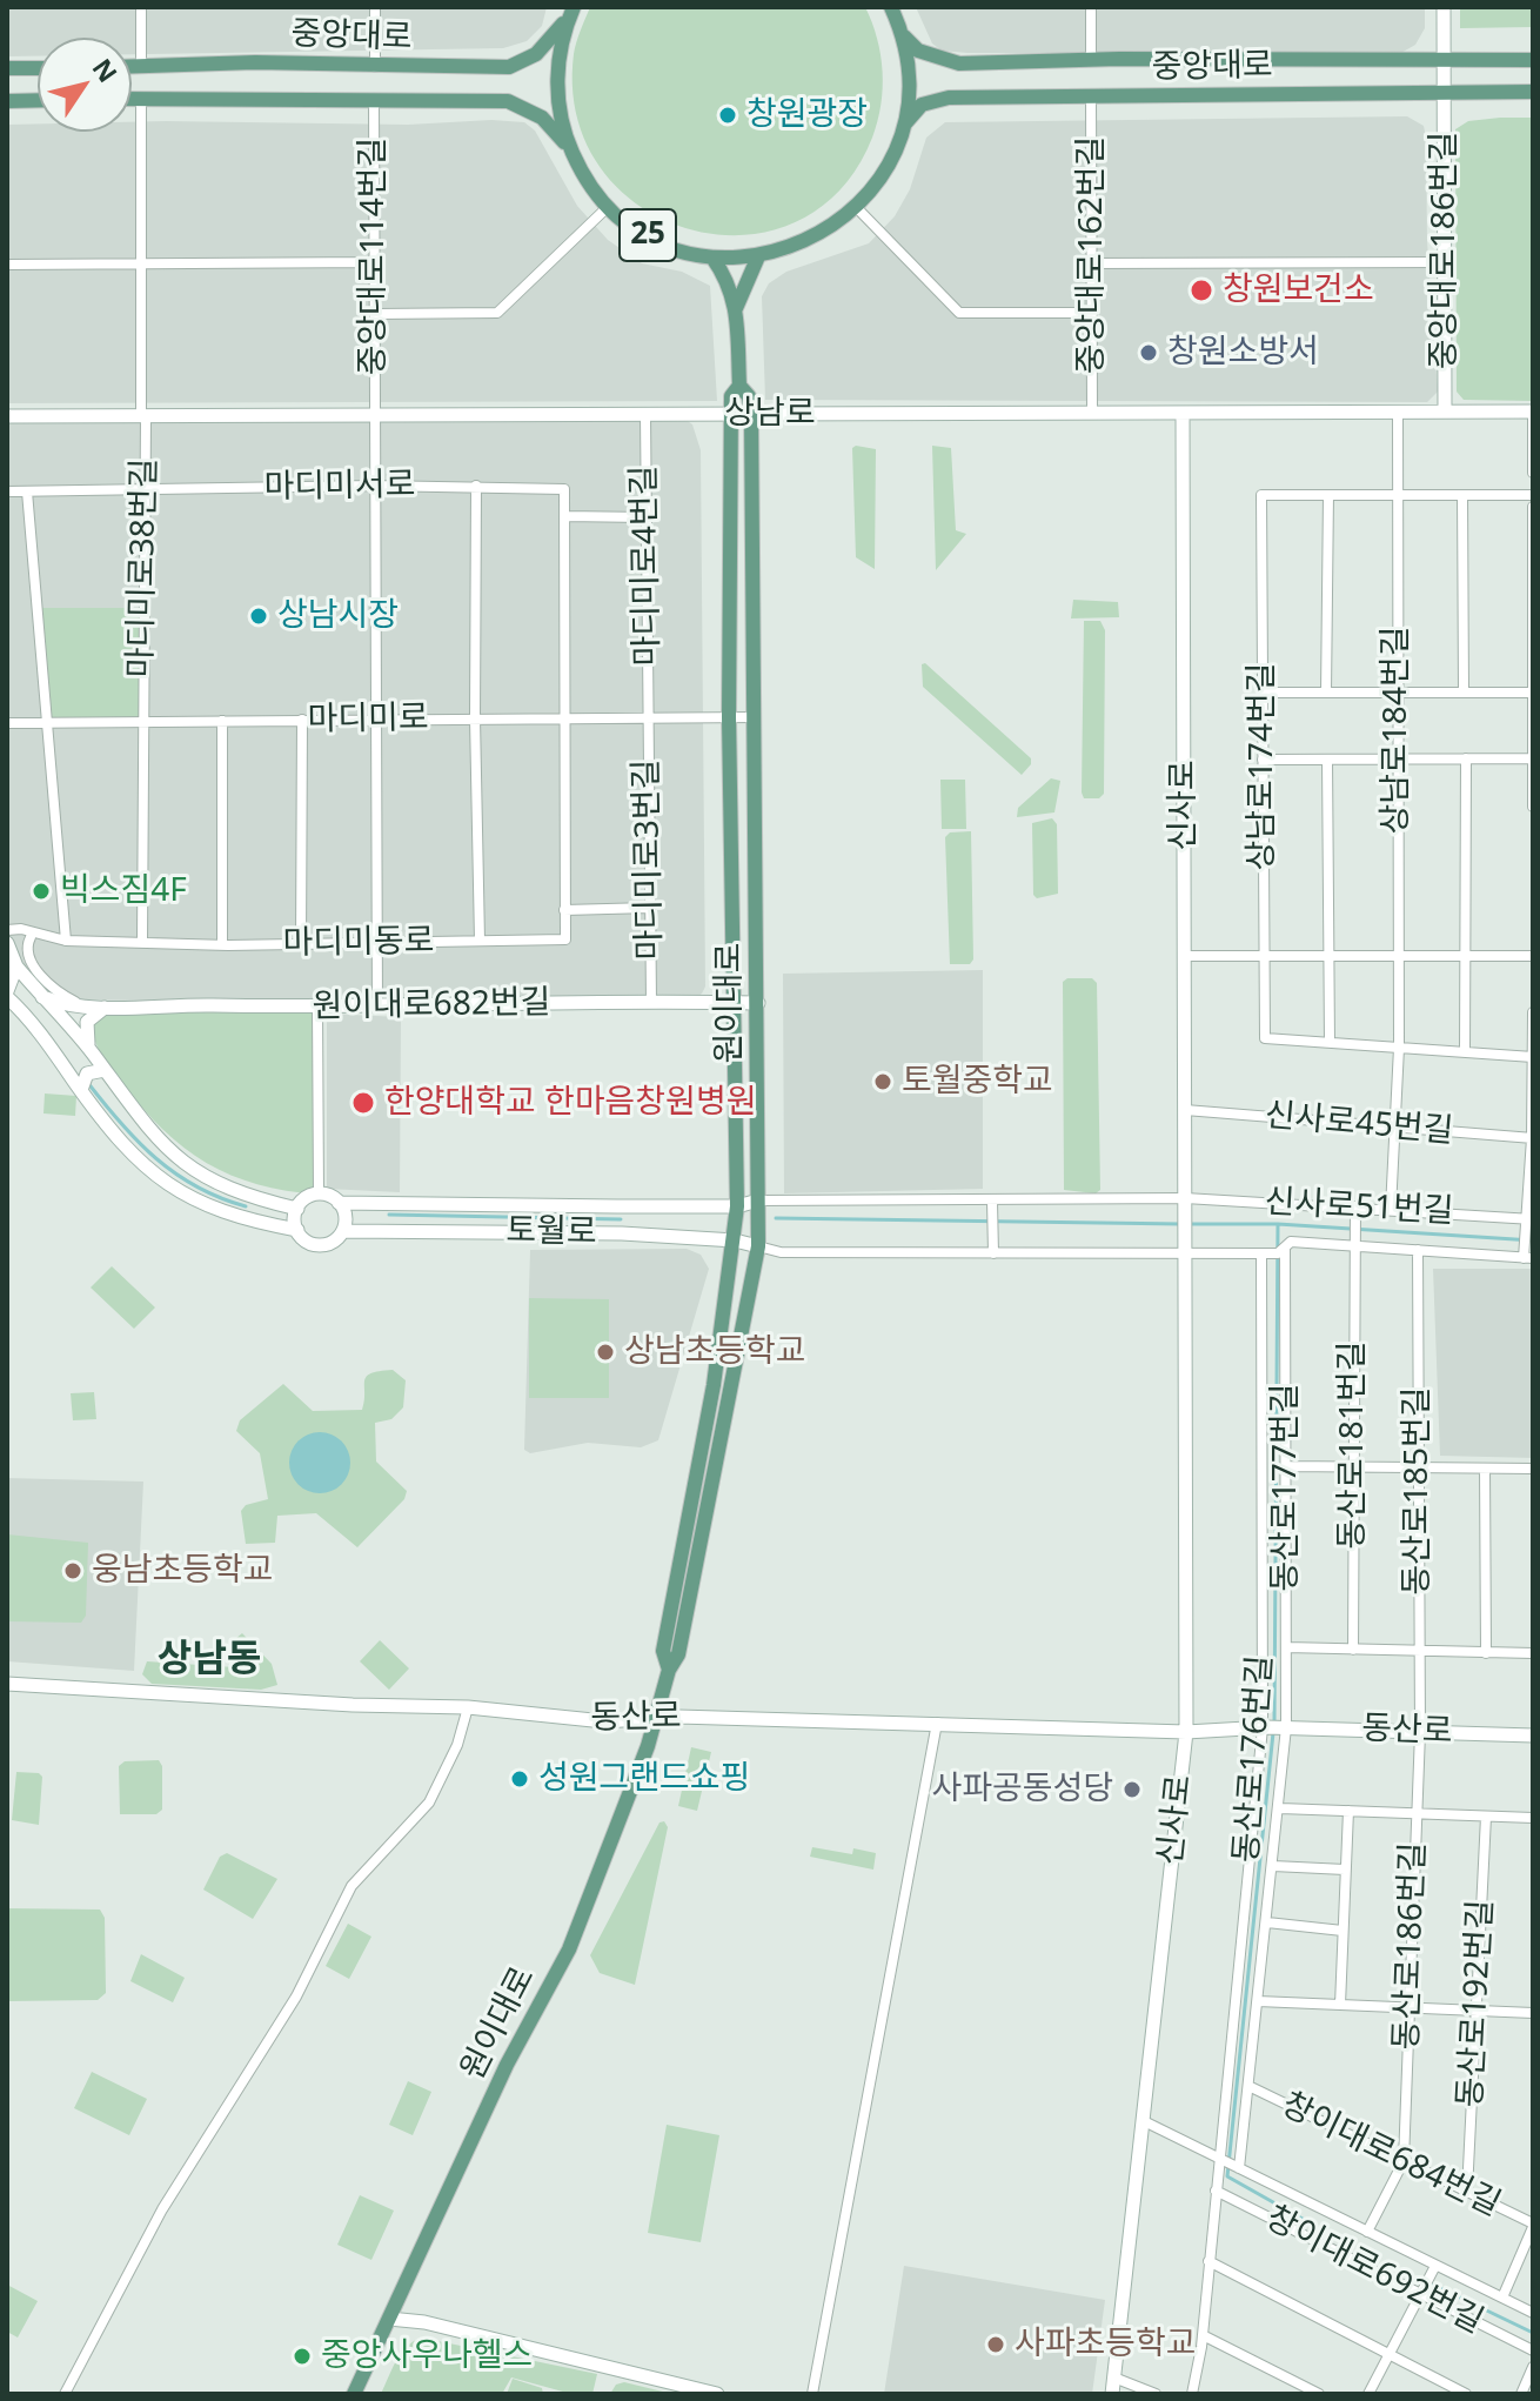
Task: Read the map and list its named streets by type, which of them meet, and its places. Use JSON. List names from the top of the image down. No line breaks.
{"streets":{"main road":["중앙대로","25","중앙대로186번길","상남로","신사로","원이대로","원이대로682번길","토월로","동산로"],"street":["중앙대로162번길","중앙대로114번길","마디미서로","마디미로4번길","마디미로38번길","마디미로","상남로184번길","상남로174번길","마디미로3번길","마디미동로","신사로45번길","신사로51번길","동산로181번길","동산로177번길","동산로185번길","동산로176번길","동산로186번길","동산로192번길","창이대로684번길","창이대로692번길"]},"crossings":[["중앙대로","25"],["중앙대로","중앙대로186번길"],["중앙대로","중앙대로162번길"],["중앙대로","중앙대로114번길"],["중앙대로","마디미로38번길"],["25","원이대로"],["중앙대로186번길","상남로"],["중앙대로162번길","상남로"],["중앙대로114번길","상남로"],["중앙대로114번길","마디미서로"],["중앙대로114번길","마디미로"],["중앙대로114번길","마디미동로"],["중앙대로114번길","원이대로682번길"],["상남로","마디미로4번길"],["상남로","마디미로38번길"],["상남로","상남로184번길"],["상남로","신사로"],["상남로","원이대로"],["마디미서로","마디미로38번길"],["마디미로4번길","마디미로"],["마디미로4번길","마디미로3번길"],["마디미로38번길","마디미로"],["마디미로38번길","마디미동로"],["마디미로","마디미로3번길"],["마디미로","원이대로"],["상남로184번길","신사로45번길"],["상남로184번길","신사로51번길"],["신사로","신사로45번길"],["신사로","신사로51번길"],["신사로","동산로"],["마디미로3번길","원이대로682번길"],["원이대로","원이대로682번길"],["원이대로","신사로51번길"],["원이대로","토월로"],["원이대로","동산로"],["신사로51번길","토월로"],["신사로51번길","동산로181번길"],["동산로177번길","동산로"],["동산로177번길","동산로176번길"],["동산로185번길","동산로"],["동산로185번길","동산로186번길"],["동산로","동산로176번길"],["동산로","동산로186번길"],["동산로176번길","창이대로692번길"],["동산로186번길","창이대로684번길"],["동산로192번길","창이대로684번길"]],"districts":["상남동"],"places":["창원광장","창원보건소","창원소방서","상남시장","빅스짐4F","토월중학교","한양대학교 한마음창원병원","상남초등학교","웅남초등학교","성원그랜드쇼핑","사파공동성당","사파초등학교","중앙사우나헬스"],"north":"top right"}
